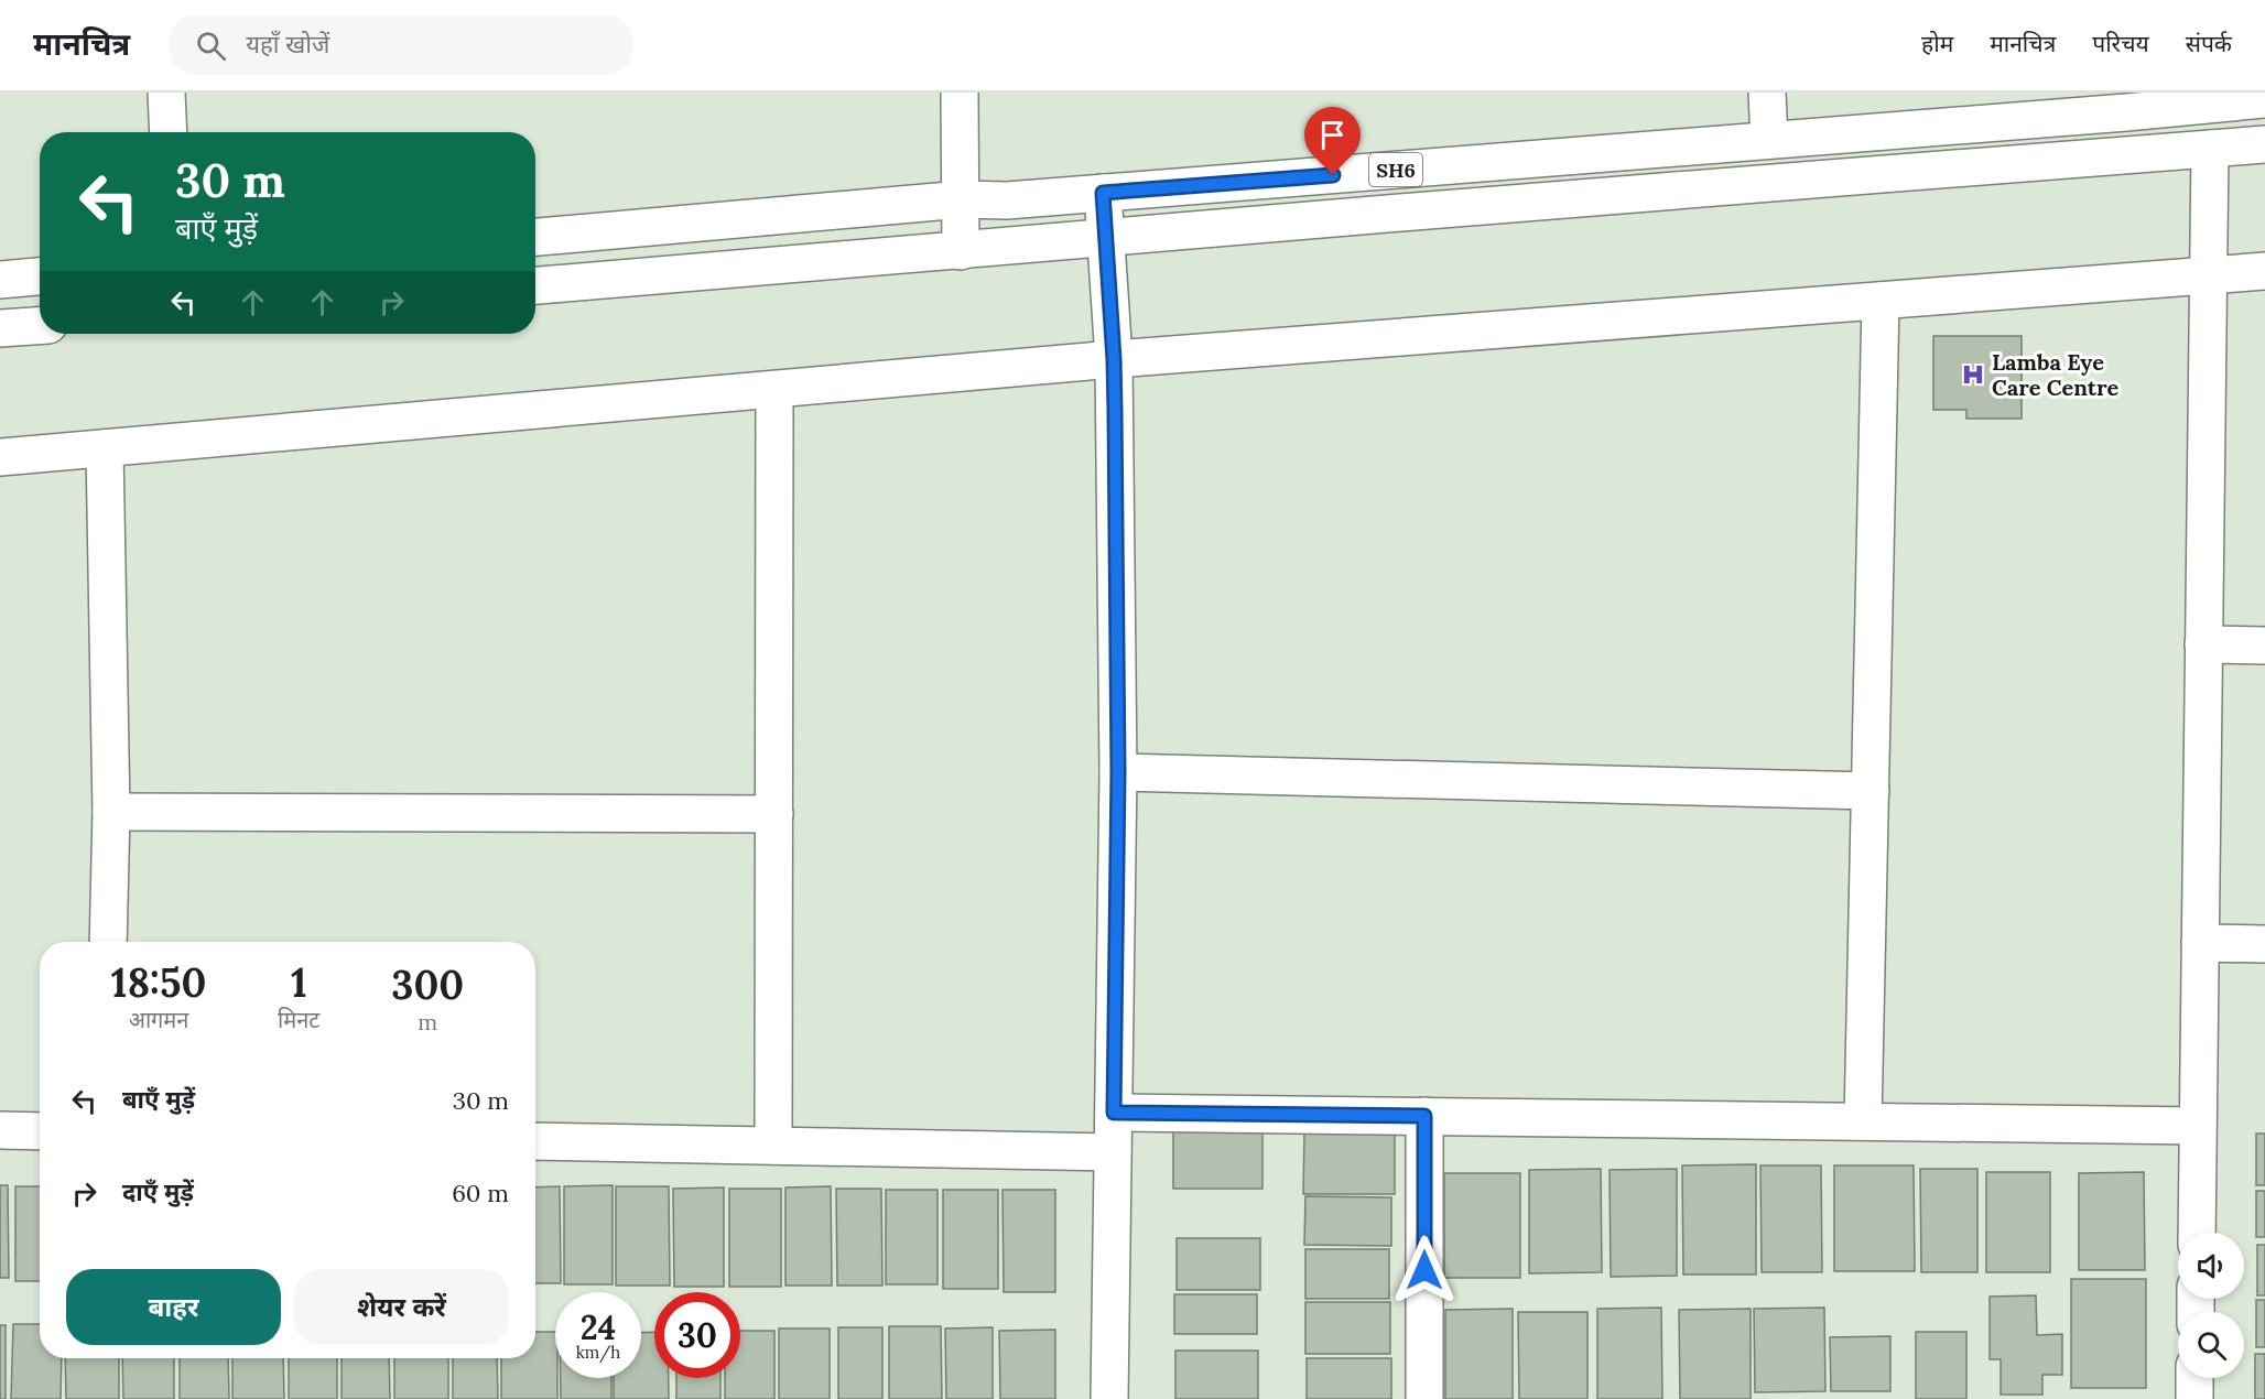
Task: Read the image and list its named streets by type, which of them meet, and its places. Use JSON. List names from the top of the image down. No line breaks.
{"streets":{"street":["SH6"]},"places":{"hospital":["Lamba Eye Care Centre"]},"page":{"header":"मानचित्र","search":"यहाँ खोजें","nav":["होम","मानचित्र","परिचय","संपर्क"],"turn":["30 m","बाएँ मुड़ें"],"eta":["18:50","आगमन","1","मिनट","300","m"],"list":[{"name":"बाएँ मुड़ें","value":"30 m"},{"name":"दाएँ मुड़ें","value":"60 m"}],"buttons":["बाहर","शेयर करें"],"speed":"24 km/h","limit":"30"}}
